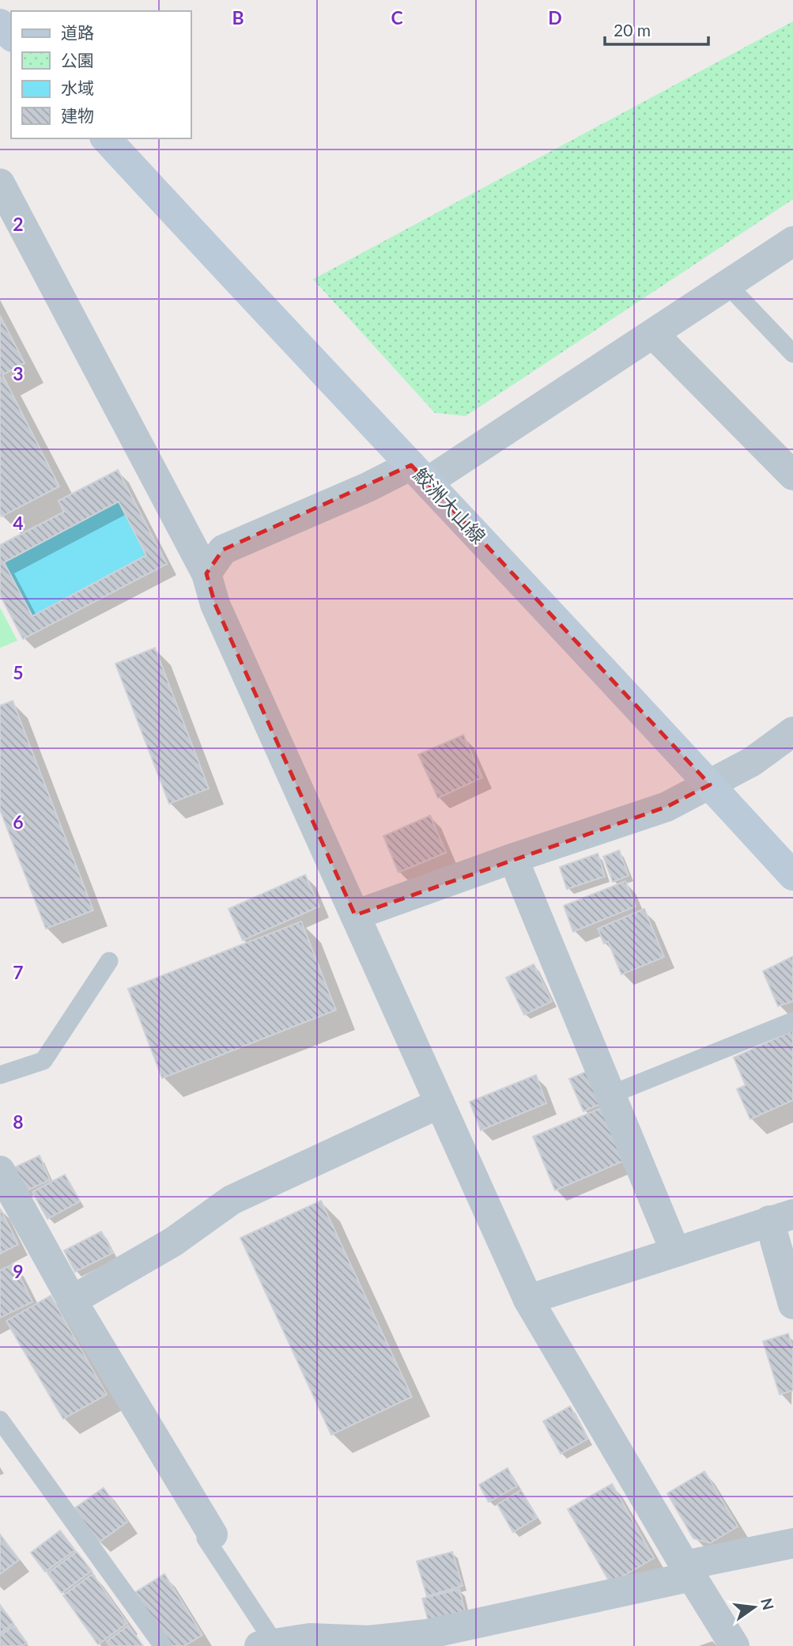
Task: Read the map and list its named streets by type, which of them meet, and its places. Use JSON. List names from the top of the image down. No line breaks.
{"streets":{"main road":["鮫洲大山線"]},"legend":["道路","公園","水域","建物"],"scale_bar":"20 m","north":"right","grid":{"columns":["B","C","D"],"rows":["2","3","4","5","6","7","8","9"]}}
